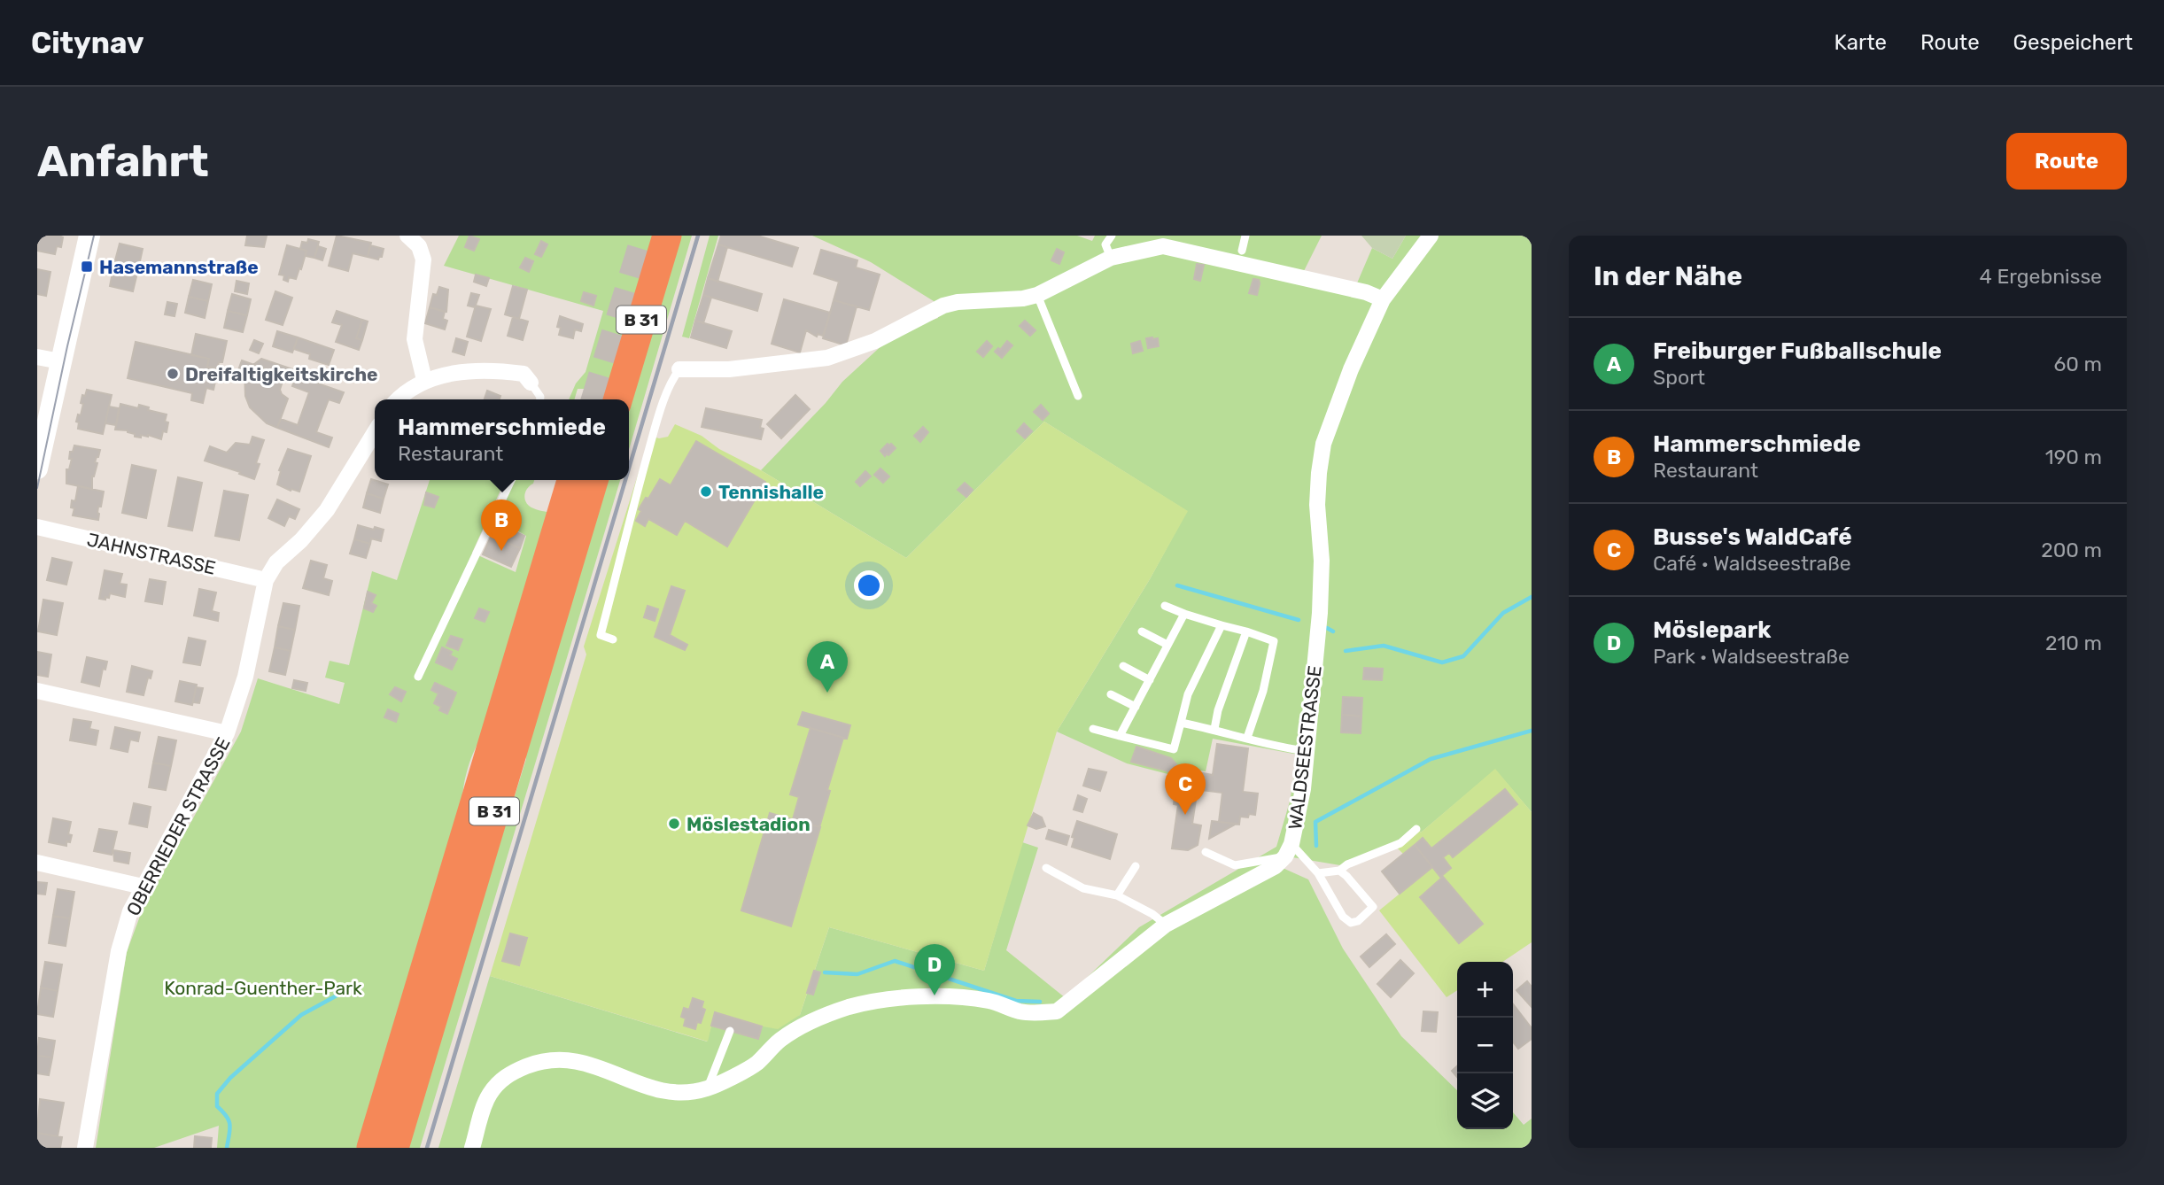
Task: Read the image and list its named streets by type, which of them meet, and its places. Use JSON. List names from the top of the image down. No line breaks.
{"streets":{"highway":["B 31"],"street":["JAHNSTRASSE","WALDSEESTRASSE","OBERRIEDER STRASSE"]},"crossings":[["JAHNSTRASSE","OBERRIEDER STRASSE"]],"parks":["Konrad-Guenther-Park"],"places":{"transit":["Hasemannstraße"],"other":["Dreifaltigkeitskirche","Tennishalle","Möslestadion"]},"page":{"header":"Citynav","nav":["Karte","Route","Gespeichert"],"buttons":"Route","title":"Anfahrt","heading":["In der Nähe","4 Ergebnisse"],"list":[{"mark":"A","name":"Freiburger Fußballschule","note":"Sport","value":"60 m"},{"mark":"B","name":"Hammerschmiede","note":"Restaurant","value":"190 m"},{"mark":"C","name":"Busse's WaldCafé","note":"Café · Waldseestraße","value":"200 m"},{"mark":"D","name":"Möslepark","note":"Park · Waldseestraße","value":"210 m"}],"popup":["Hammerschmiede","Restaurant"],"pins":["B","A","C","D"],"map_buttons":["+","−"]}}
